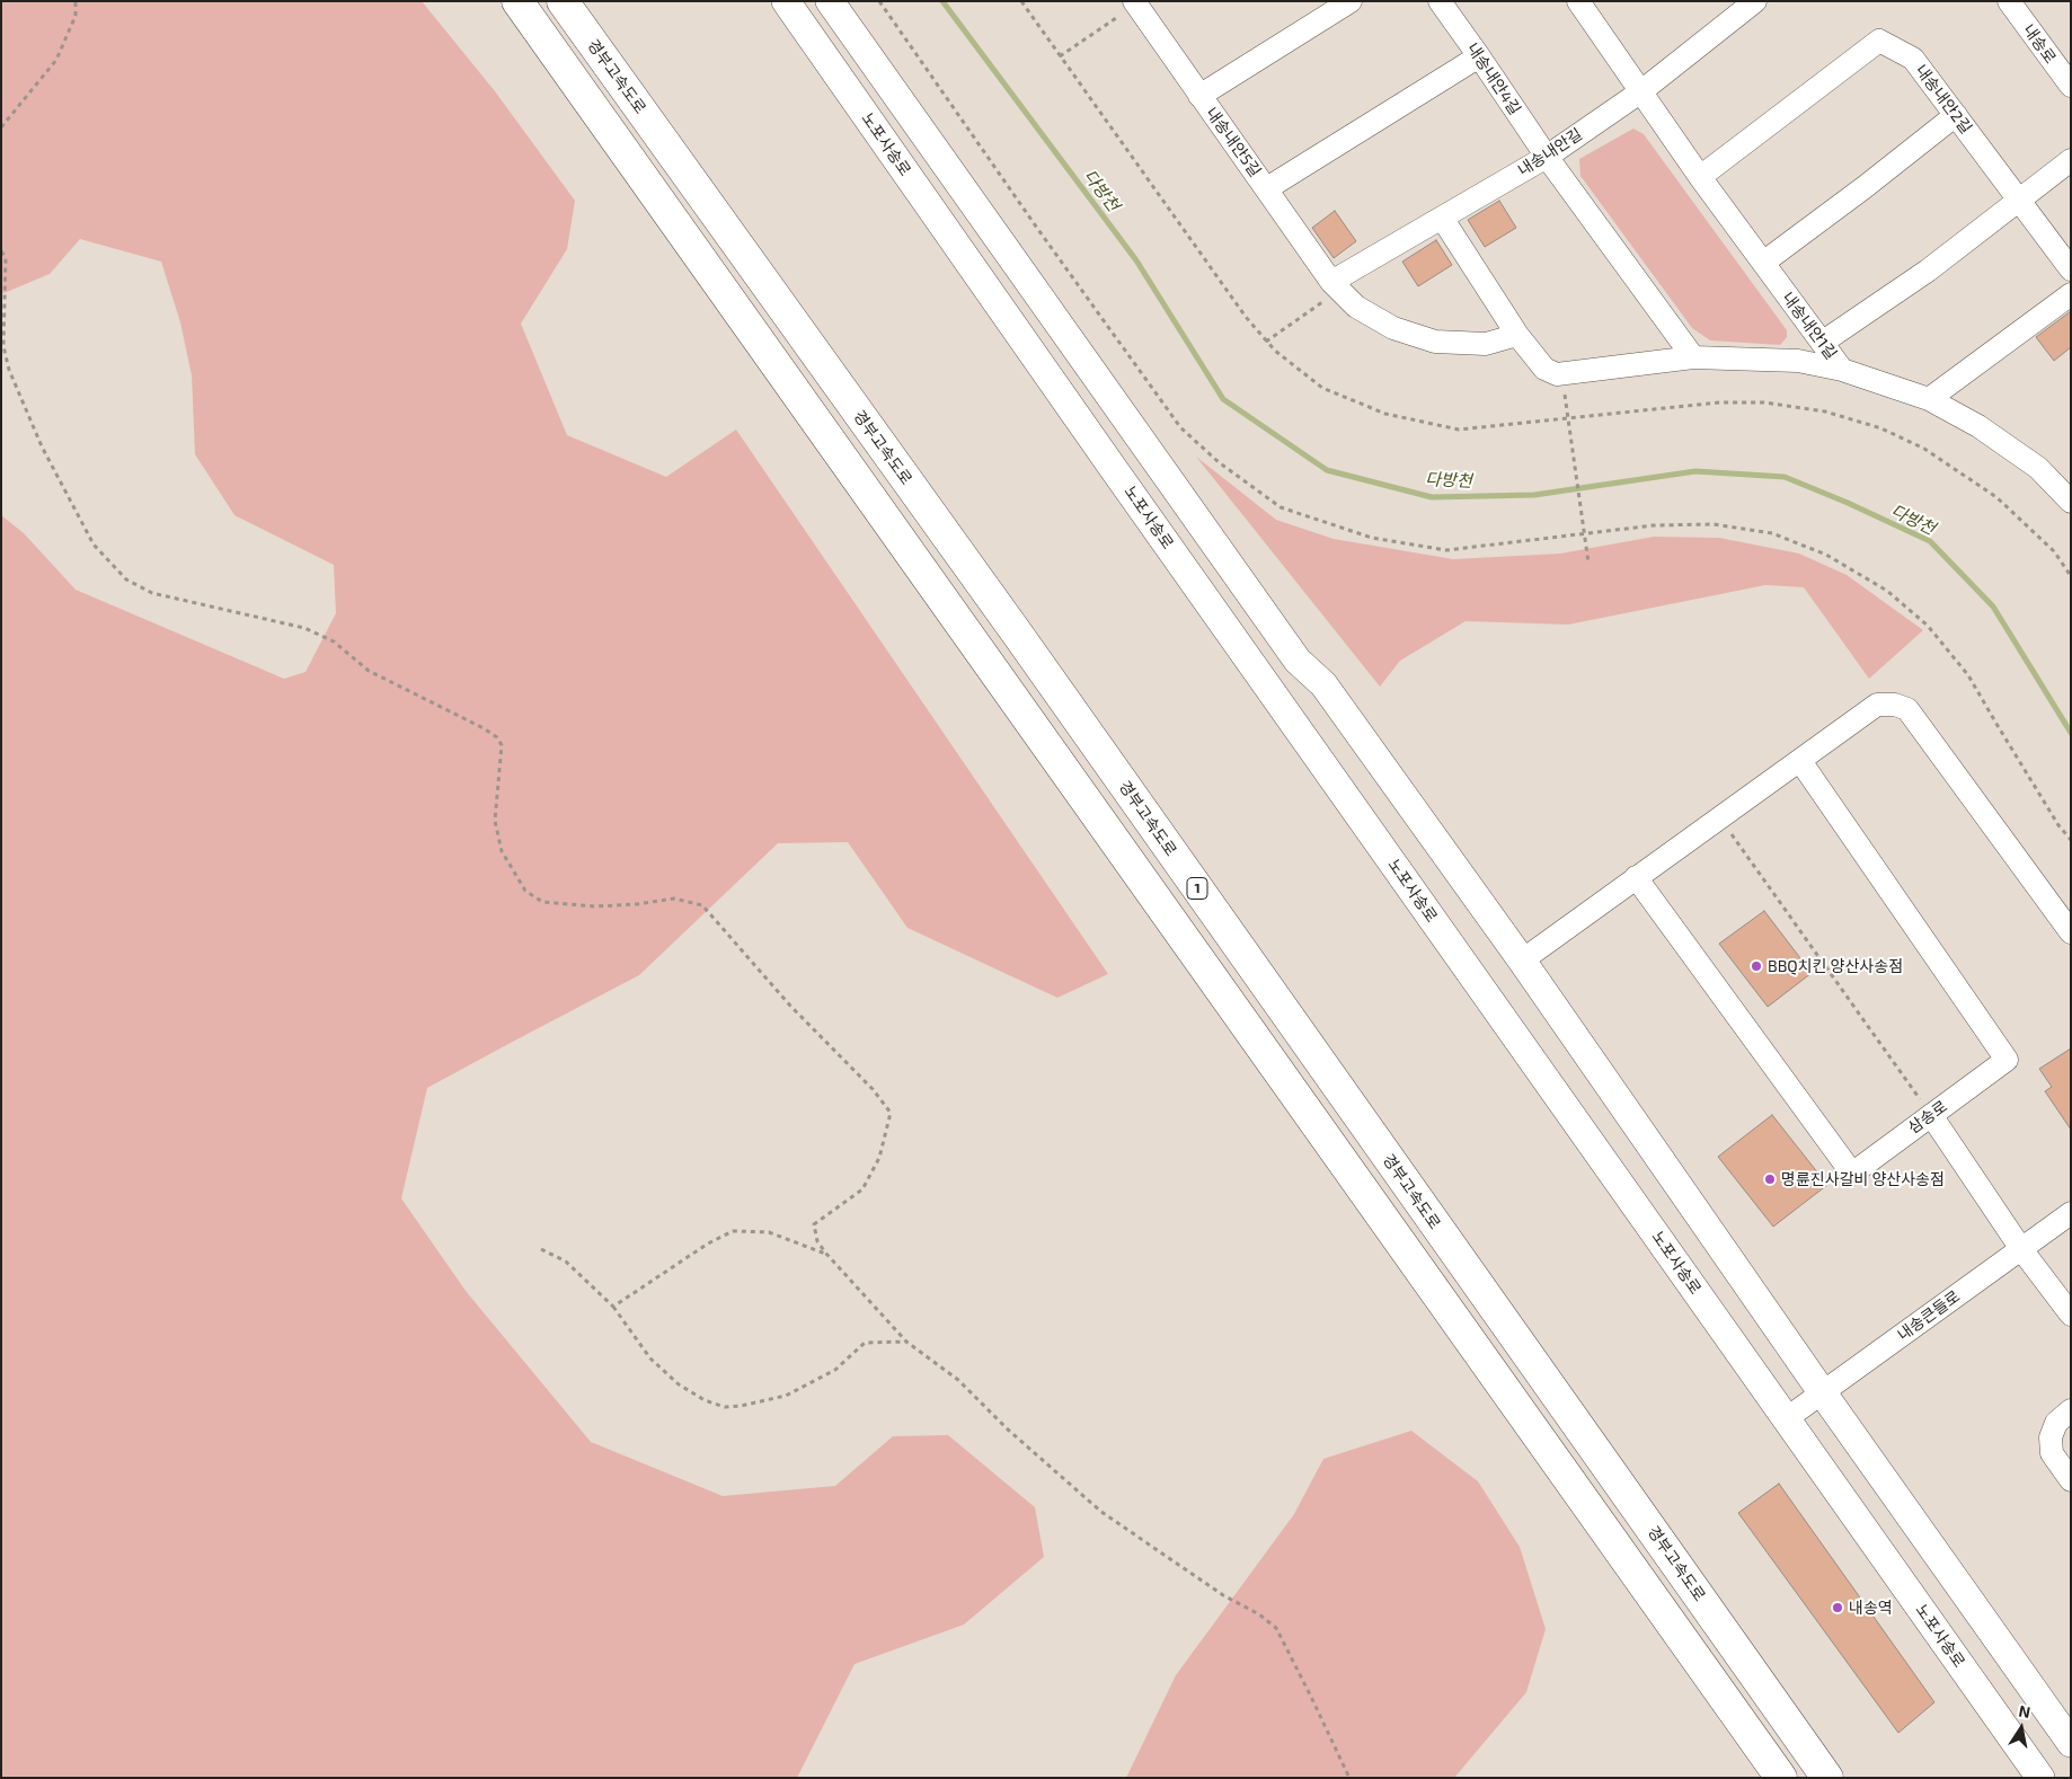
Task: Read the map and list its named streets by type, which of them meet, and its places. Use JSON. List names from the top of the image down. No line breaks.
{"streets":{"highway":["경부고속도로","1"],"main road":["노포사송로"],"street":["내송로","내송내안4길","내송내안2길","내송내안5길","내송내안길","내송내안1길","삼송로","내송큰들로"]},"crossings":[["내송내안4길","내송내안길"],["내송내안2길","내송내안1길"],["내송내안5길","내송내안길"],["노포사송로","내송큰들로"],["내송내안길","내송내안1길"]],"water":["다방천"],"places":["BBQ치킨 양산사송점","명륜진사갈비 양산사송점","내송역"],"north":"top"}
